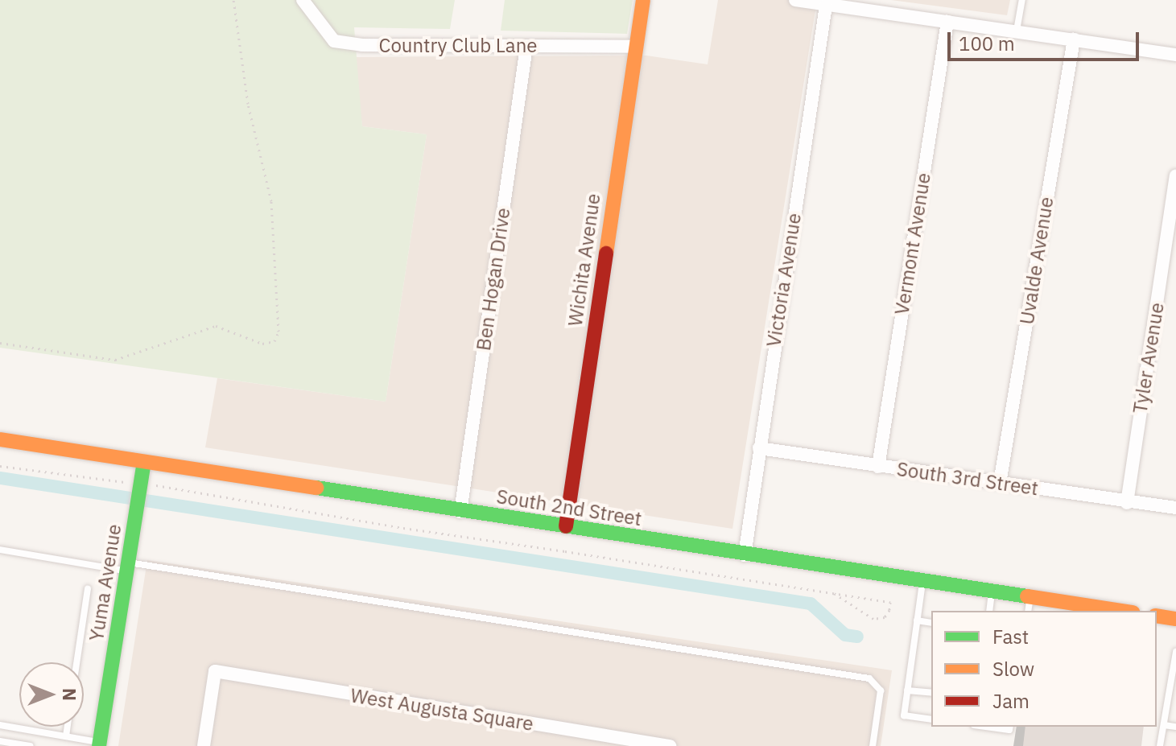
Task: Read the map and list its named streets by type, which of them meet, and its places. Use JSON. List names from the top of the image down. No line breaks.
{"streets":{"main road":["Wichita Avenue","South 2nd Street","Yuma Avenue"],"street":["Country Club Lane","Vermont Avenue","Uvalde Avenue","Ben Hogan Drive","Victoria Avenue","Tyler Avenue","South 3rd Street","West Augusta Square"]},"crossings":[["Country Club Lane","Wichita Avenue"],["Country Club Lane","Ben Hogan Drive"],["Vermont Avenue","South 3rd Street"],["Wichita Avenue","South 2nd Street"],["Uvalde Avenue","South 3rd Street"],["Ben Hogan Drive","South 2nd Street"],["Victoria Avenue","South 3rd Street"],["Victoria Avenue","South 2nd Street"],["Tyler Avenue","South 3rd Street"],["South 2nd Street","Yuma Avenue"]],"legend":["Fast","Slow","Jam"],"scale_bar":"100 m","north":"right"}
